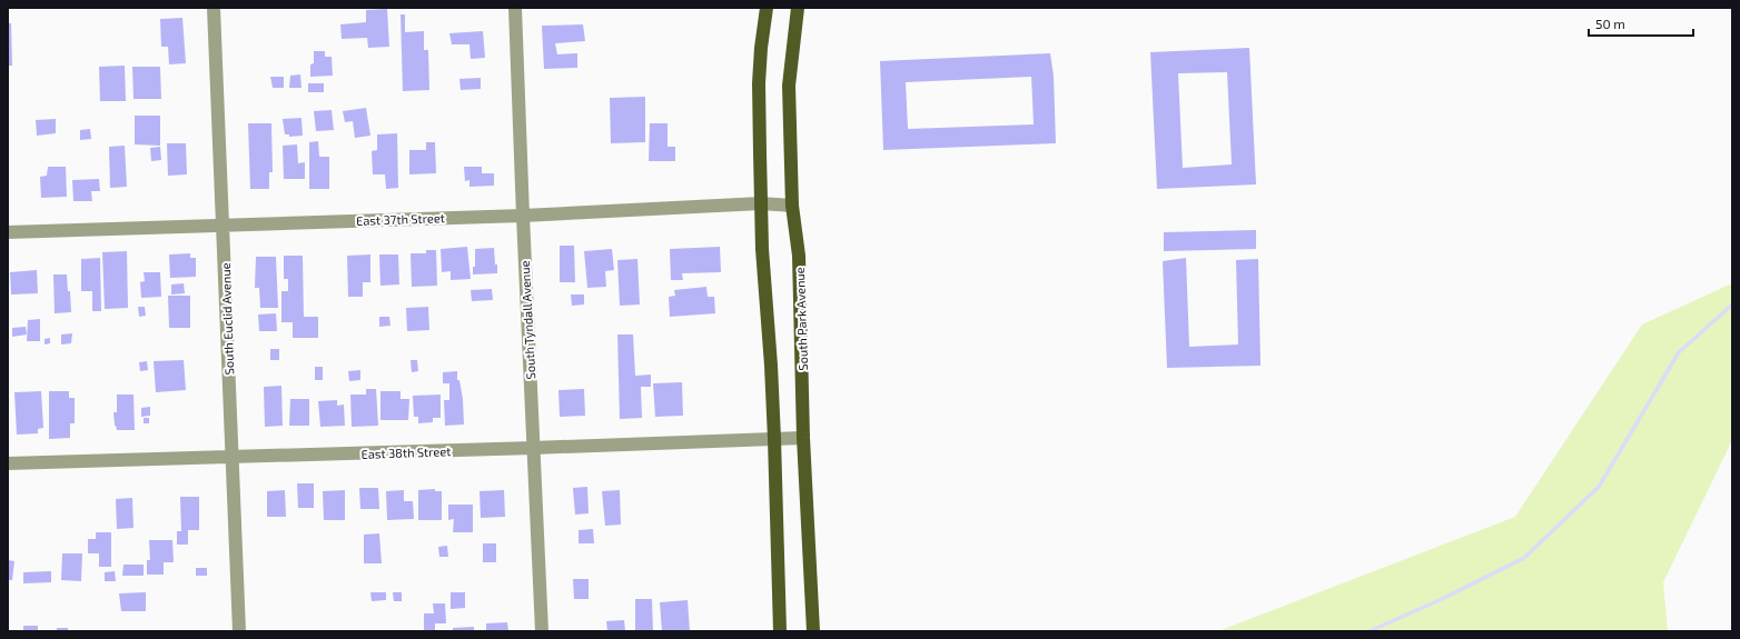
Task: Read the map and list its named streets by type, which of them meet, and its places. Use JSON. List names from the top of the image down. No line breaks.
{"streets":{"main road":["South Park Avenue"],"street":["East 37th Street","South Euclid Avenue","South Tyndall Avenue","East 38th Street"]},"crossings":[["East 37th Street","South Euclid Avenue"],["East 37th Street","South Park Avenue"],["East 37th Street","South Tyndall Avenue"],["South Euclid Avenue","East 38th Street"],["South Park Avenue","East 38th Street"],["South Tyndall Avenue","East 38th Street"]],"scale_bar":"50 m"}
